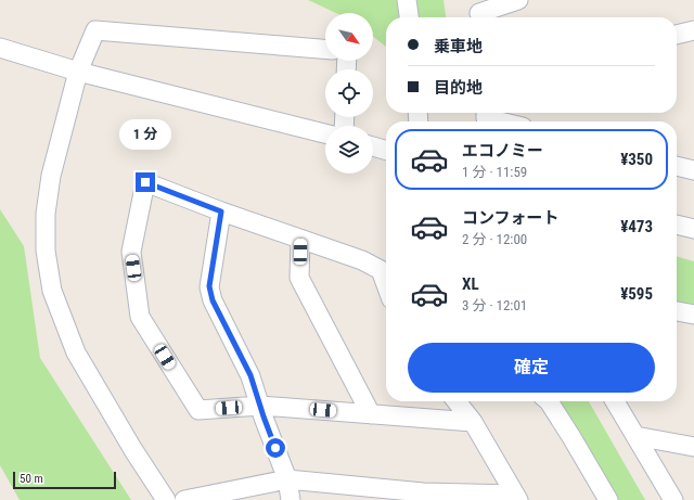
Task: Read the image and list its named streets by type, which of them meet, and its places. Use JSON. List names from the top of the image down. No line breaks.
{"scale_bar":"50 m","north":"bottom right","page":{"banner":["乗車地","目的地"],"bubble":"1 分","list":[{"name":"エコノミー","note":"1 分 · 11:59","value":"¥350"},{"name":"コンフォート","note":"2 分 · 12:00","value":"¥473"},{"name":"XL","note":"3 分 · 12:01","value":"¥595"}],"buttons":"確定","scale":"50 m"}}
